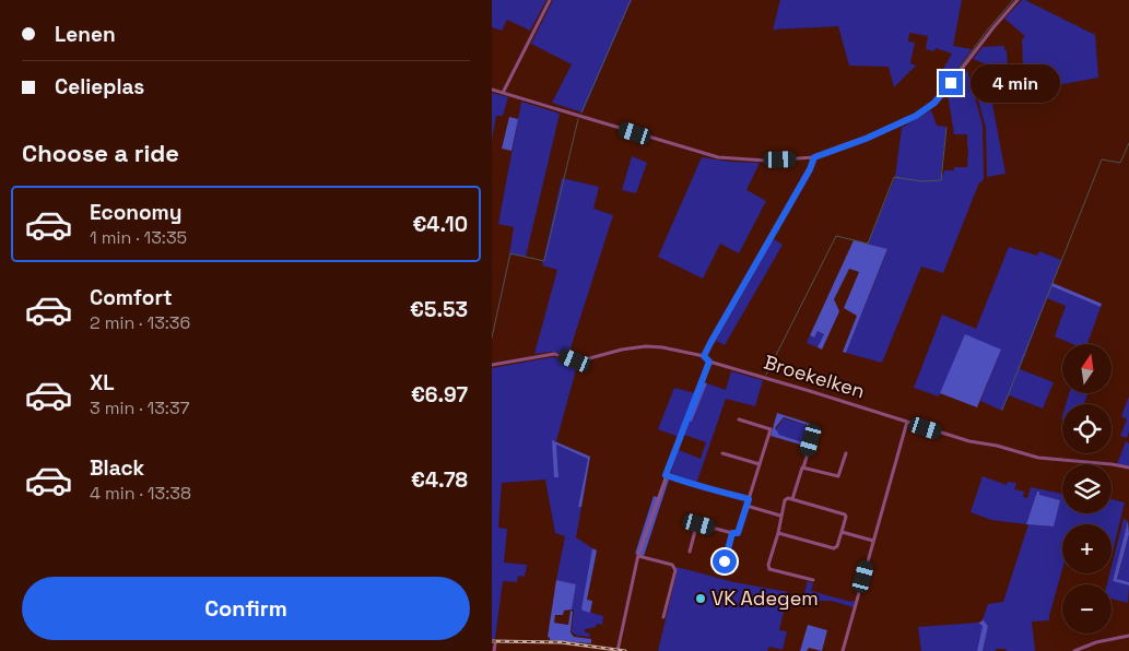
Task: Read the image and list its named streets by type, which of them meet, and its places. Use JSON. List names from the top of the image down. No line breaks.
{"streets":{"street":["Broekelken"]},"places":["VK Adegem"],"north":"top","page":{"banner":["Lenen","Celieplas"],"bubble":"4 min","heading":"Choose a ride","list":[{"name":"Economy","note":"1 min · 13:35","value":"€4.10"},{"name":"Comfort","note":"2 min · 13:36","value":"€5.53"},{"name":"XL","note":"3 min · 13:37","value":"€6.97"},{"name":"Black","note":"4 min · 13:38","value":"€4.78"}],"map_buttons":["+","−"],"buttons":"Confirm"}}
